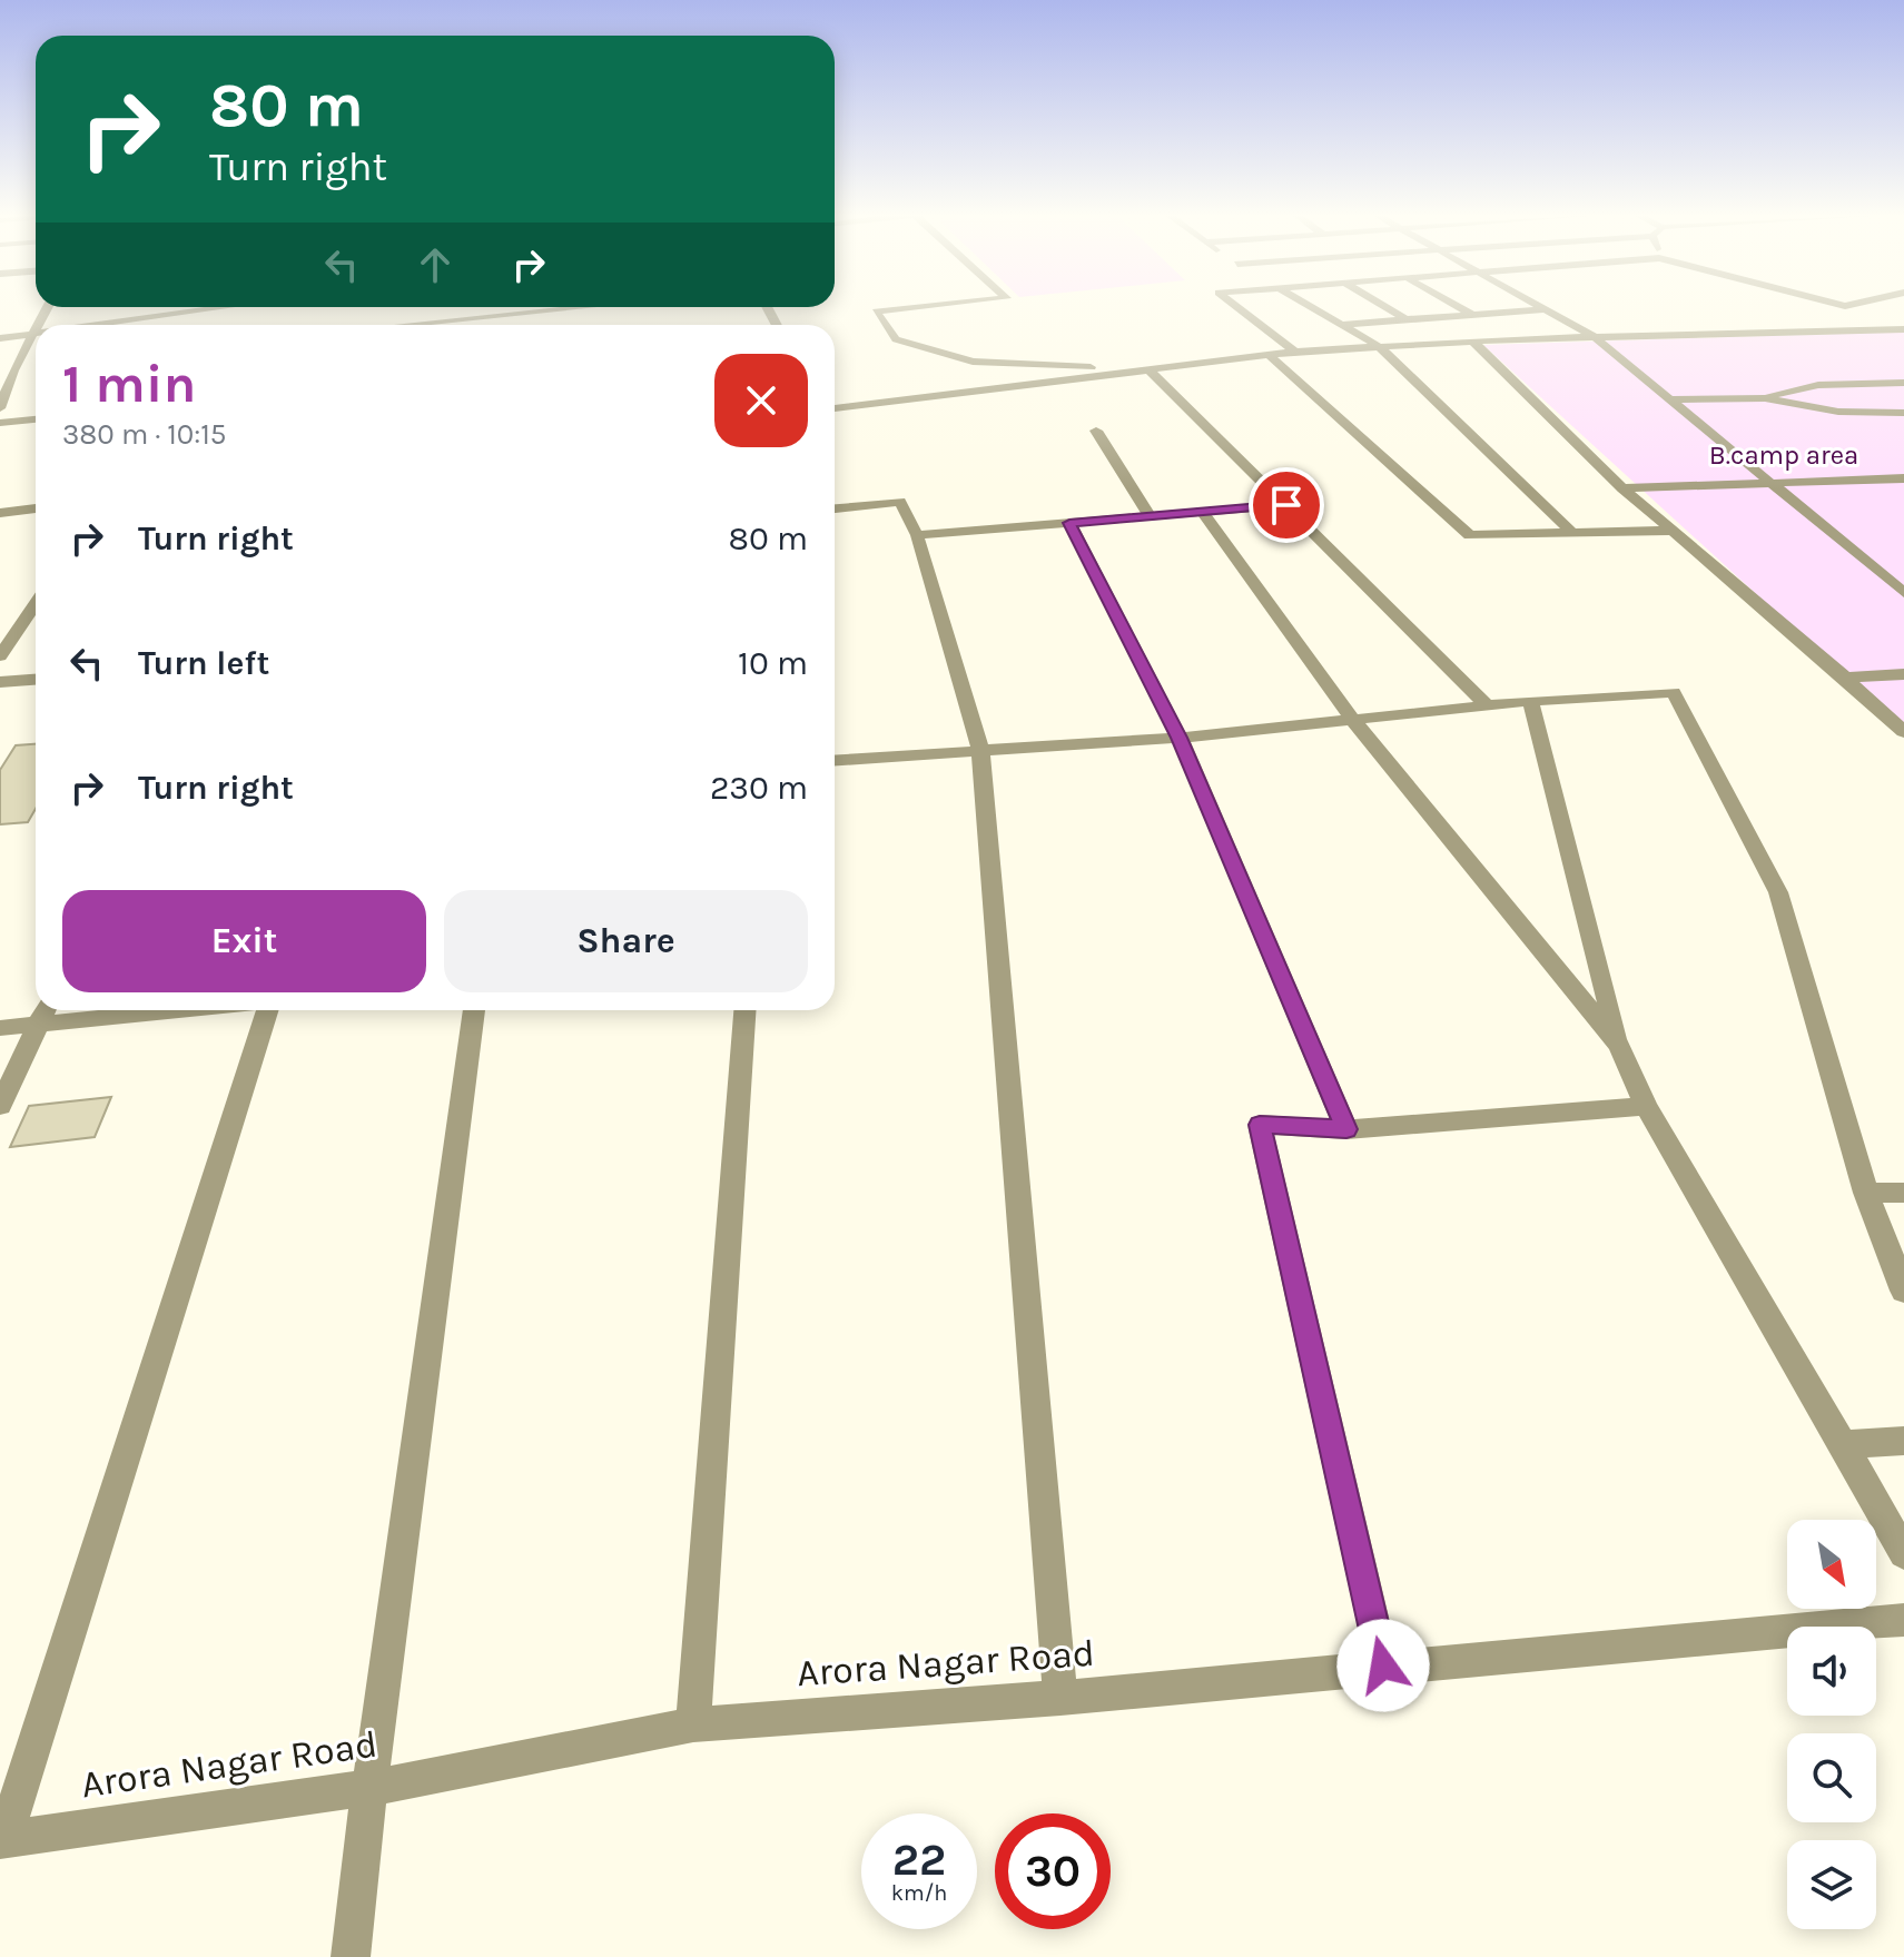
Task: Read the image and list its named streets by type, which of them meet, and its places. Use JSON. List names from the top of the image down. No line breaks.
{"streets":{"street":["Arora Nagar Road"]},"parks":["B.camp area"],"north":"bottom right","page":{"turn":["80 m","Turn right"],"heading":["1 min","380 m · 10:15"],"list":[{"name":"Turn right","value":"80 m"},{"name":"Turn left","value":"10 m"},{"name":"Turn right","value":"230 m"}],"buttons":["Exit","Share"],"speed":"22 km/h","limit":"30"}}
